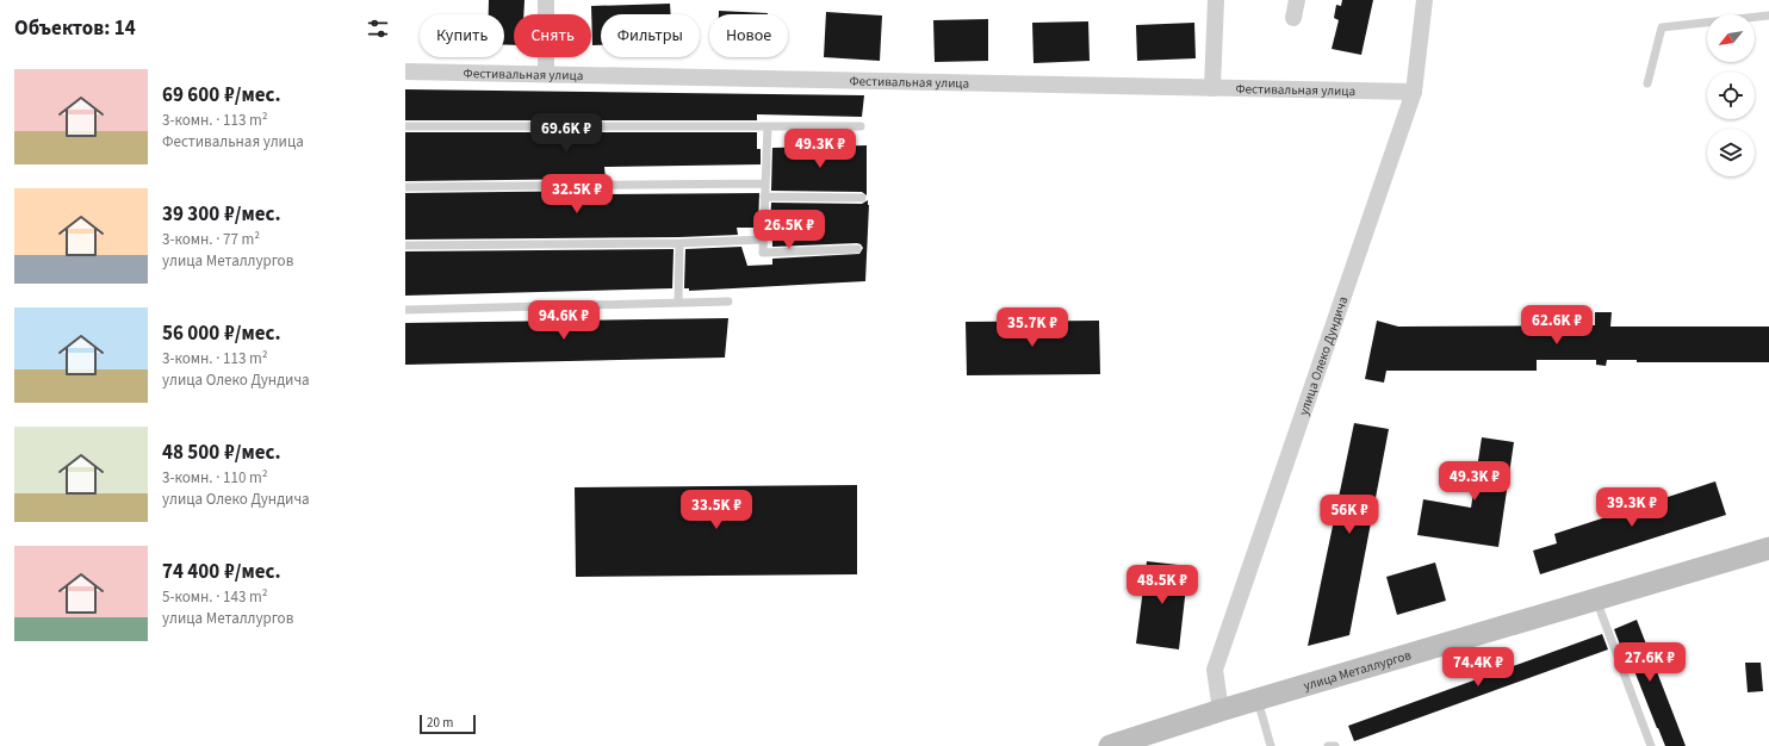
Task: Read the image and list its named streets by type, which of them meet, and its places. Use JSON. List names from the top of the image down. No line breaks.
{"streets":{"main road":["улица Металлургов"],"street":["Фестивальная улица","улица Олеко Дундича"]},"crossings":[["Фестивальная улица","улица Олеко Дундича"],["улица Олеко Дундича","улица Металлургов"]],"scale_bar":"20 m","north":"bottom left","page":{"heading":"Объектов: 14","chip":["Купить","Снять","Фильтры","Новое"],"list":[{"name":"69 600 ₽/мес.","note":"3-комн. · 113 m² · Фестивальная улица"},{"name":"39 300 ₽/мес.","note":"3-комн. · 77 m² · улица Металлургов"},{"name":"56 000 ₽/мес.","note":"3-комн. · 113 m² · улица Олеко Дундича"},{"name":"48 500 ₽/мес.","note":"3-комн. · 110 m² · улица Олеко Дундича"},{"name":"74 400 ₽/мес.","note":"5-комн. · 143 m² · улица Металлургов"}],"price":["69.6K ₽","49.3K ₽","32.5K ₽","26.5K ₽","94.6K ₽","62.6K ₽","35.7K ₽","49.3K ₽","39.3K ₽","33.5K ₽","56K ₽","48.5K ₽","27.6K ₽","74.4K ₽"],"scale":"20 m"}}
